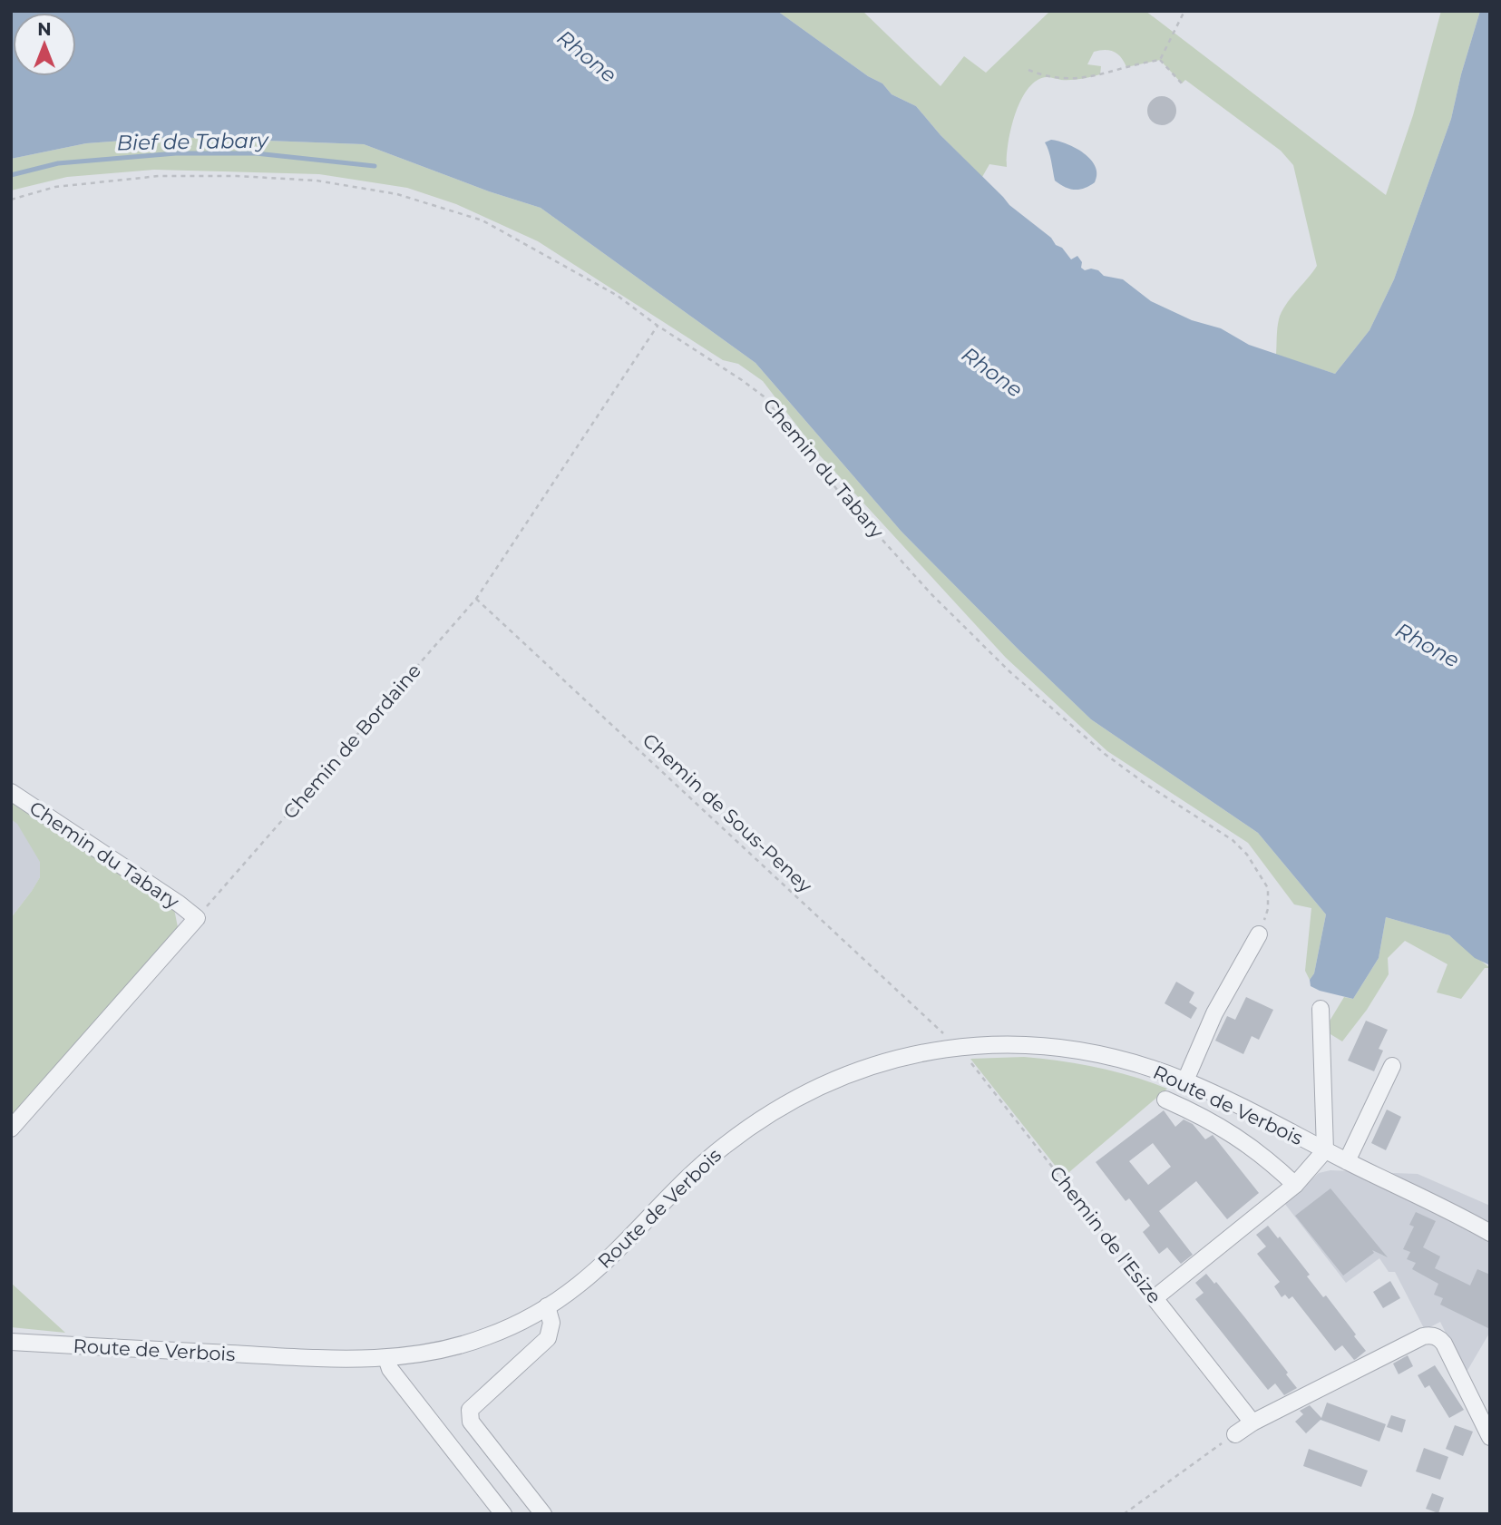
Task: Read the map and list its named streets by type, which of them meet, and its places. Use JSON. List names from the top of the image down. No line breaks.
{"streets":{"street":["Chemin du Tabary","Route de Verbois","Chemin de l'Esize"],"path":["Chemin de Bordaine","Chemin de Sous-Peney"]},"crossings":[["Chemin du Tabary","Chemin de Bordaine"],["Chemin de Bordaine","Chemin de Sous-Peney"],["Chemin de Sous-Peney","Route de Verbois"],["Chemin de Sous-Peney","Chemin de l'Esize"],["Route de Verbois","Chemin de l'Esize"]],"water":["Rhone","Bief de Tabary"],"north":"top"}
